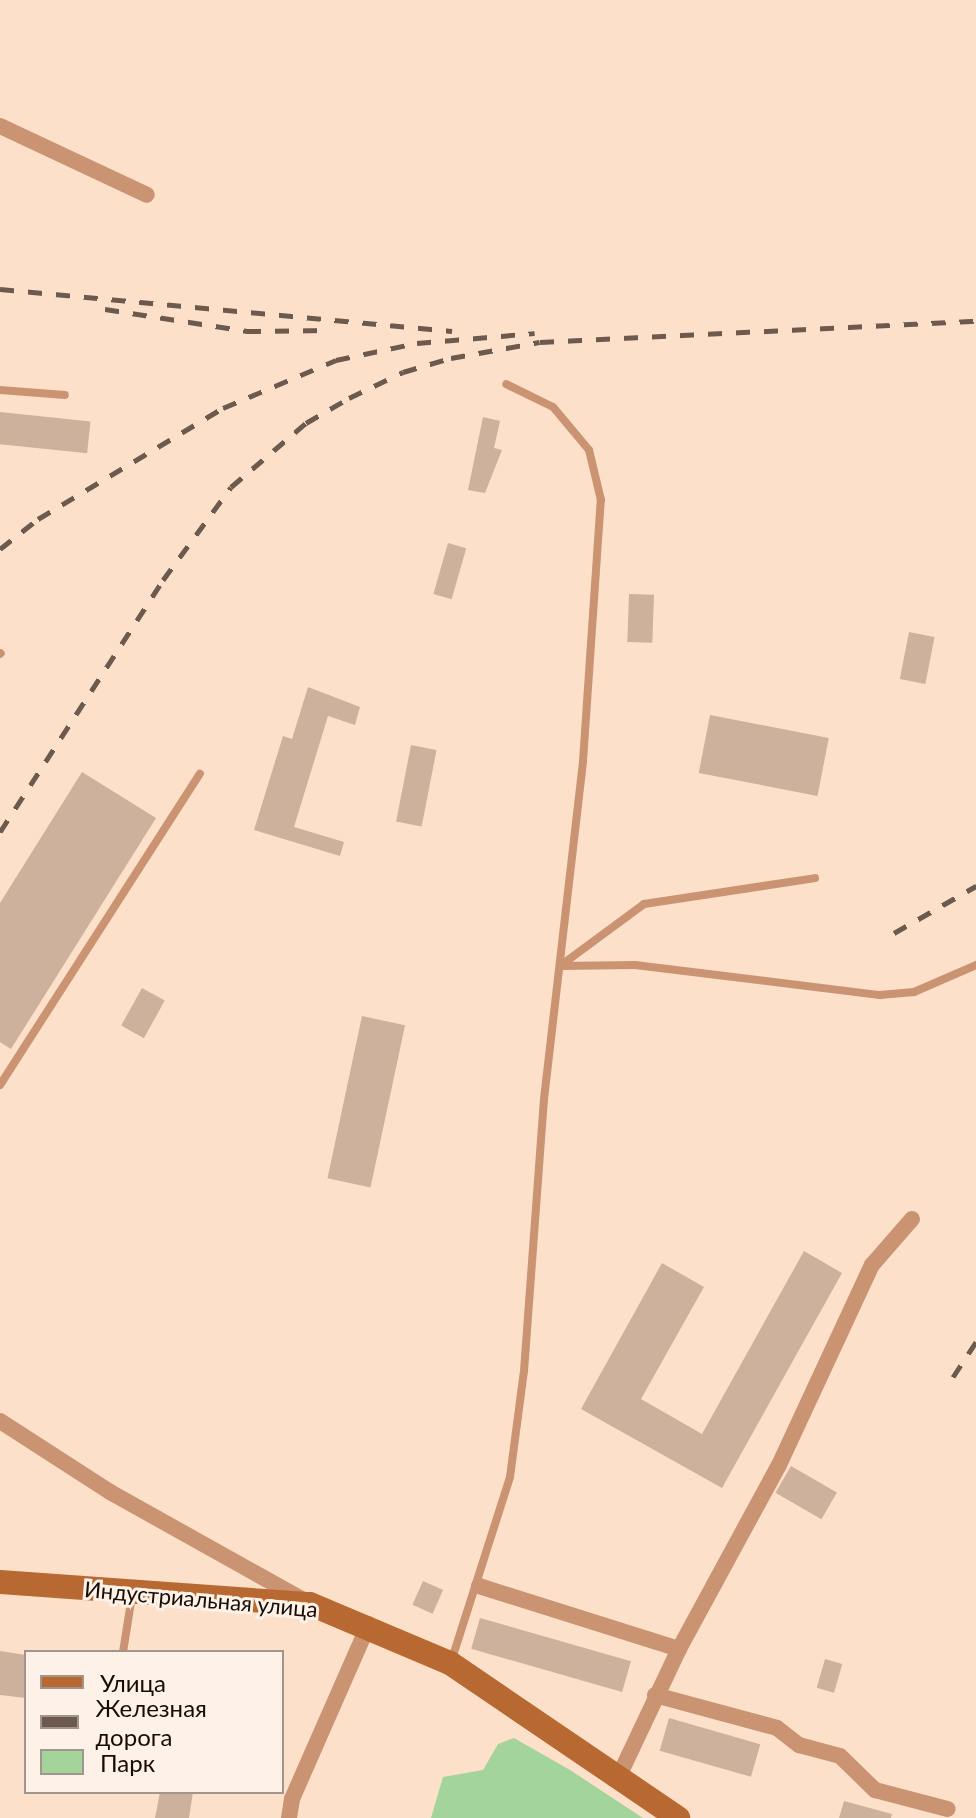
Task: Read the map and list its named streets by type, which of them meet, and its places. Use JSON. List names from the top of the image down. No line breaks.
{"streets":{"main road":["Индустриальная улица"]},"legend":["Улица","Железная дорога","Парк"]}
